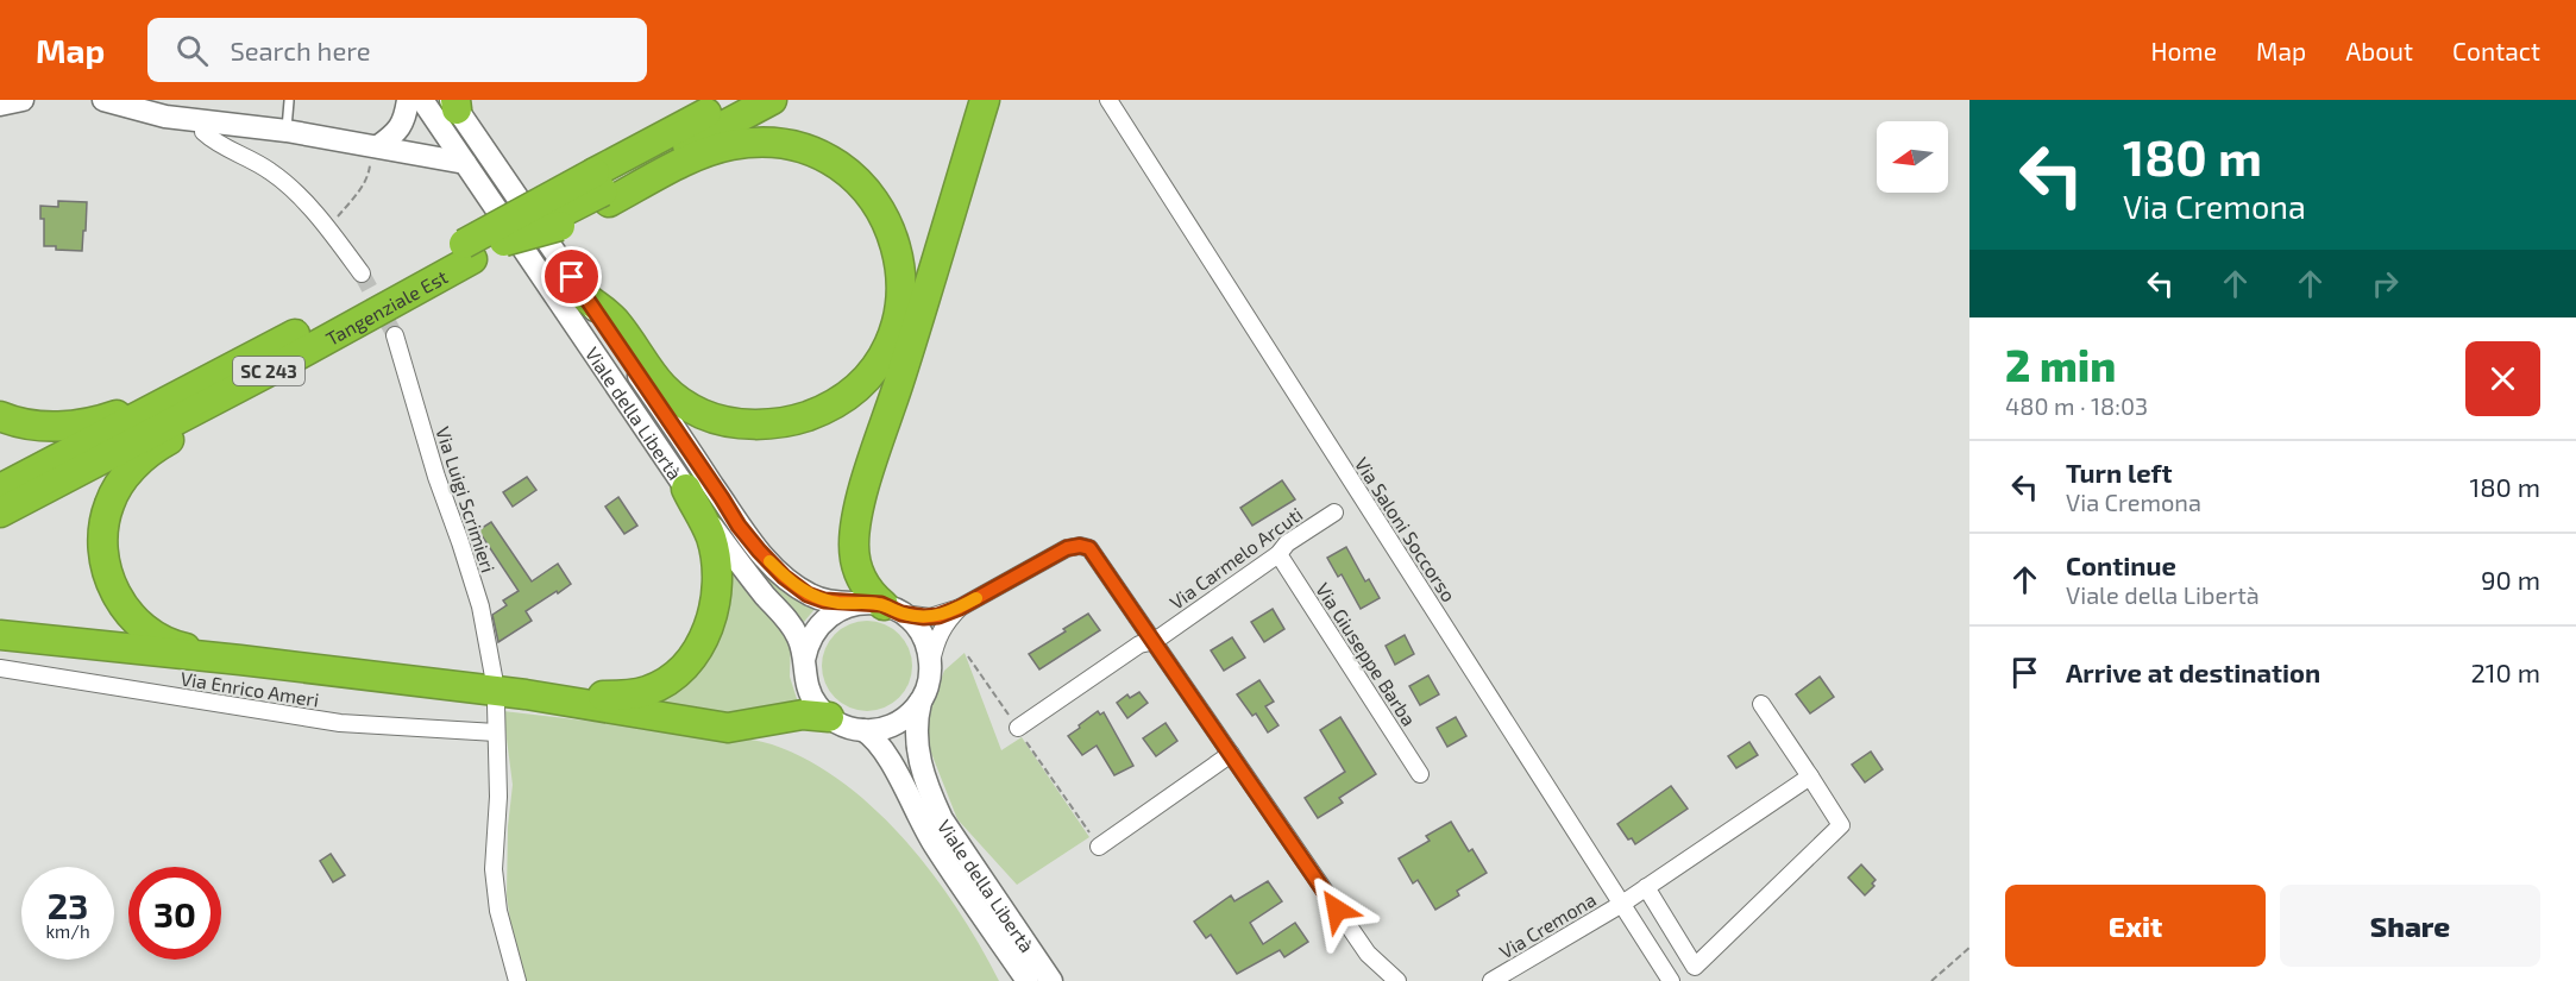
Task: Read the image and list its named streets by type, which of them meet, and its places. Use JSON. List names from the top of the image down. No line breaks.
{"streets":{"highway":["Tangenziale Est","SC 243"],"main road":["Viale della Libertà"],"street":["Via Luigi Scrimieri","Via Saloni Soccorso","Via Carmelo Arcuti","Via Giuseppe Barba","Via Enrico Ameri","Via Cremona"]},"crossings":[["Via Saloni Soccorso","Via Cremona"],["Via Carmelo Arcuti","Via Giuseppe Barba"]],"north":"left","page":{"header":"Map","search":"Search here","nav":["Home","Map","About","Contact"],"turn":["180 m","Via Cremona"],"heading":["2 min","480 m · 18:03"],"list":[{"name":"Turn left","note":"Via Cremona","value":"180 m"},{"name":"Continue","note":"Viale della Libertà","value":"90 m"},{"name":"Arrive at destination","value":"210 m"}],"speed":"23 km/h","limit":"30","buttons":["Exit","Share"]}}
